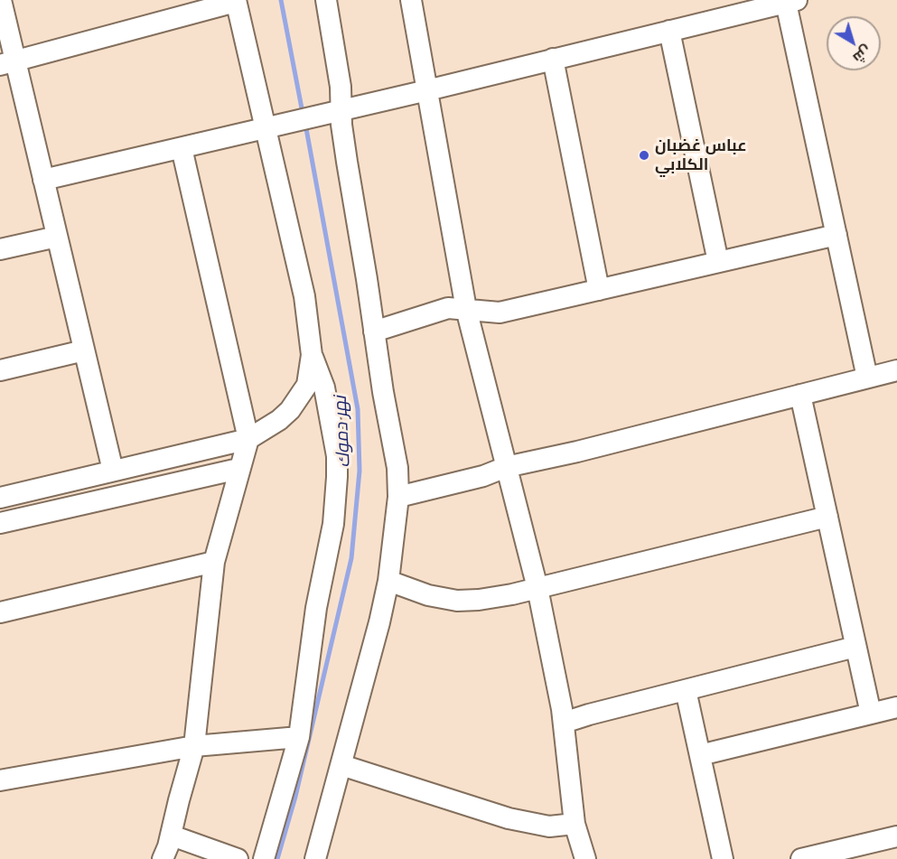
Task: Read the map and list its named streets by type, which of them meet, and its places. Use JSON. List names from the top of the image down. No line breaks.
{"water":["نهر دموك"],"places":["عباس غضبان الكلابي"],"north":"bottom right"}
